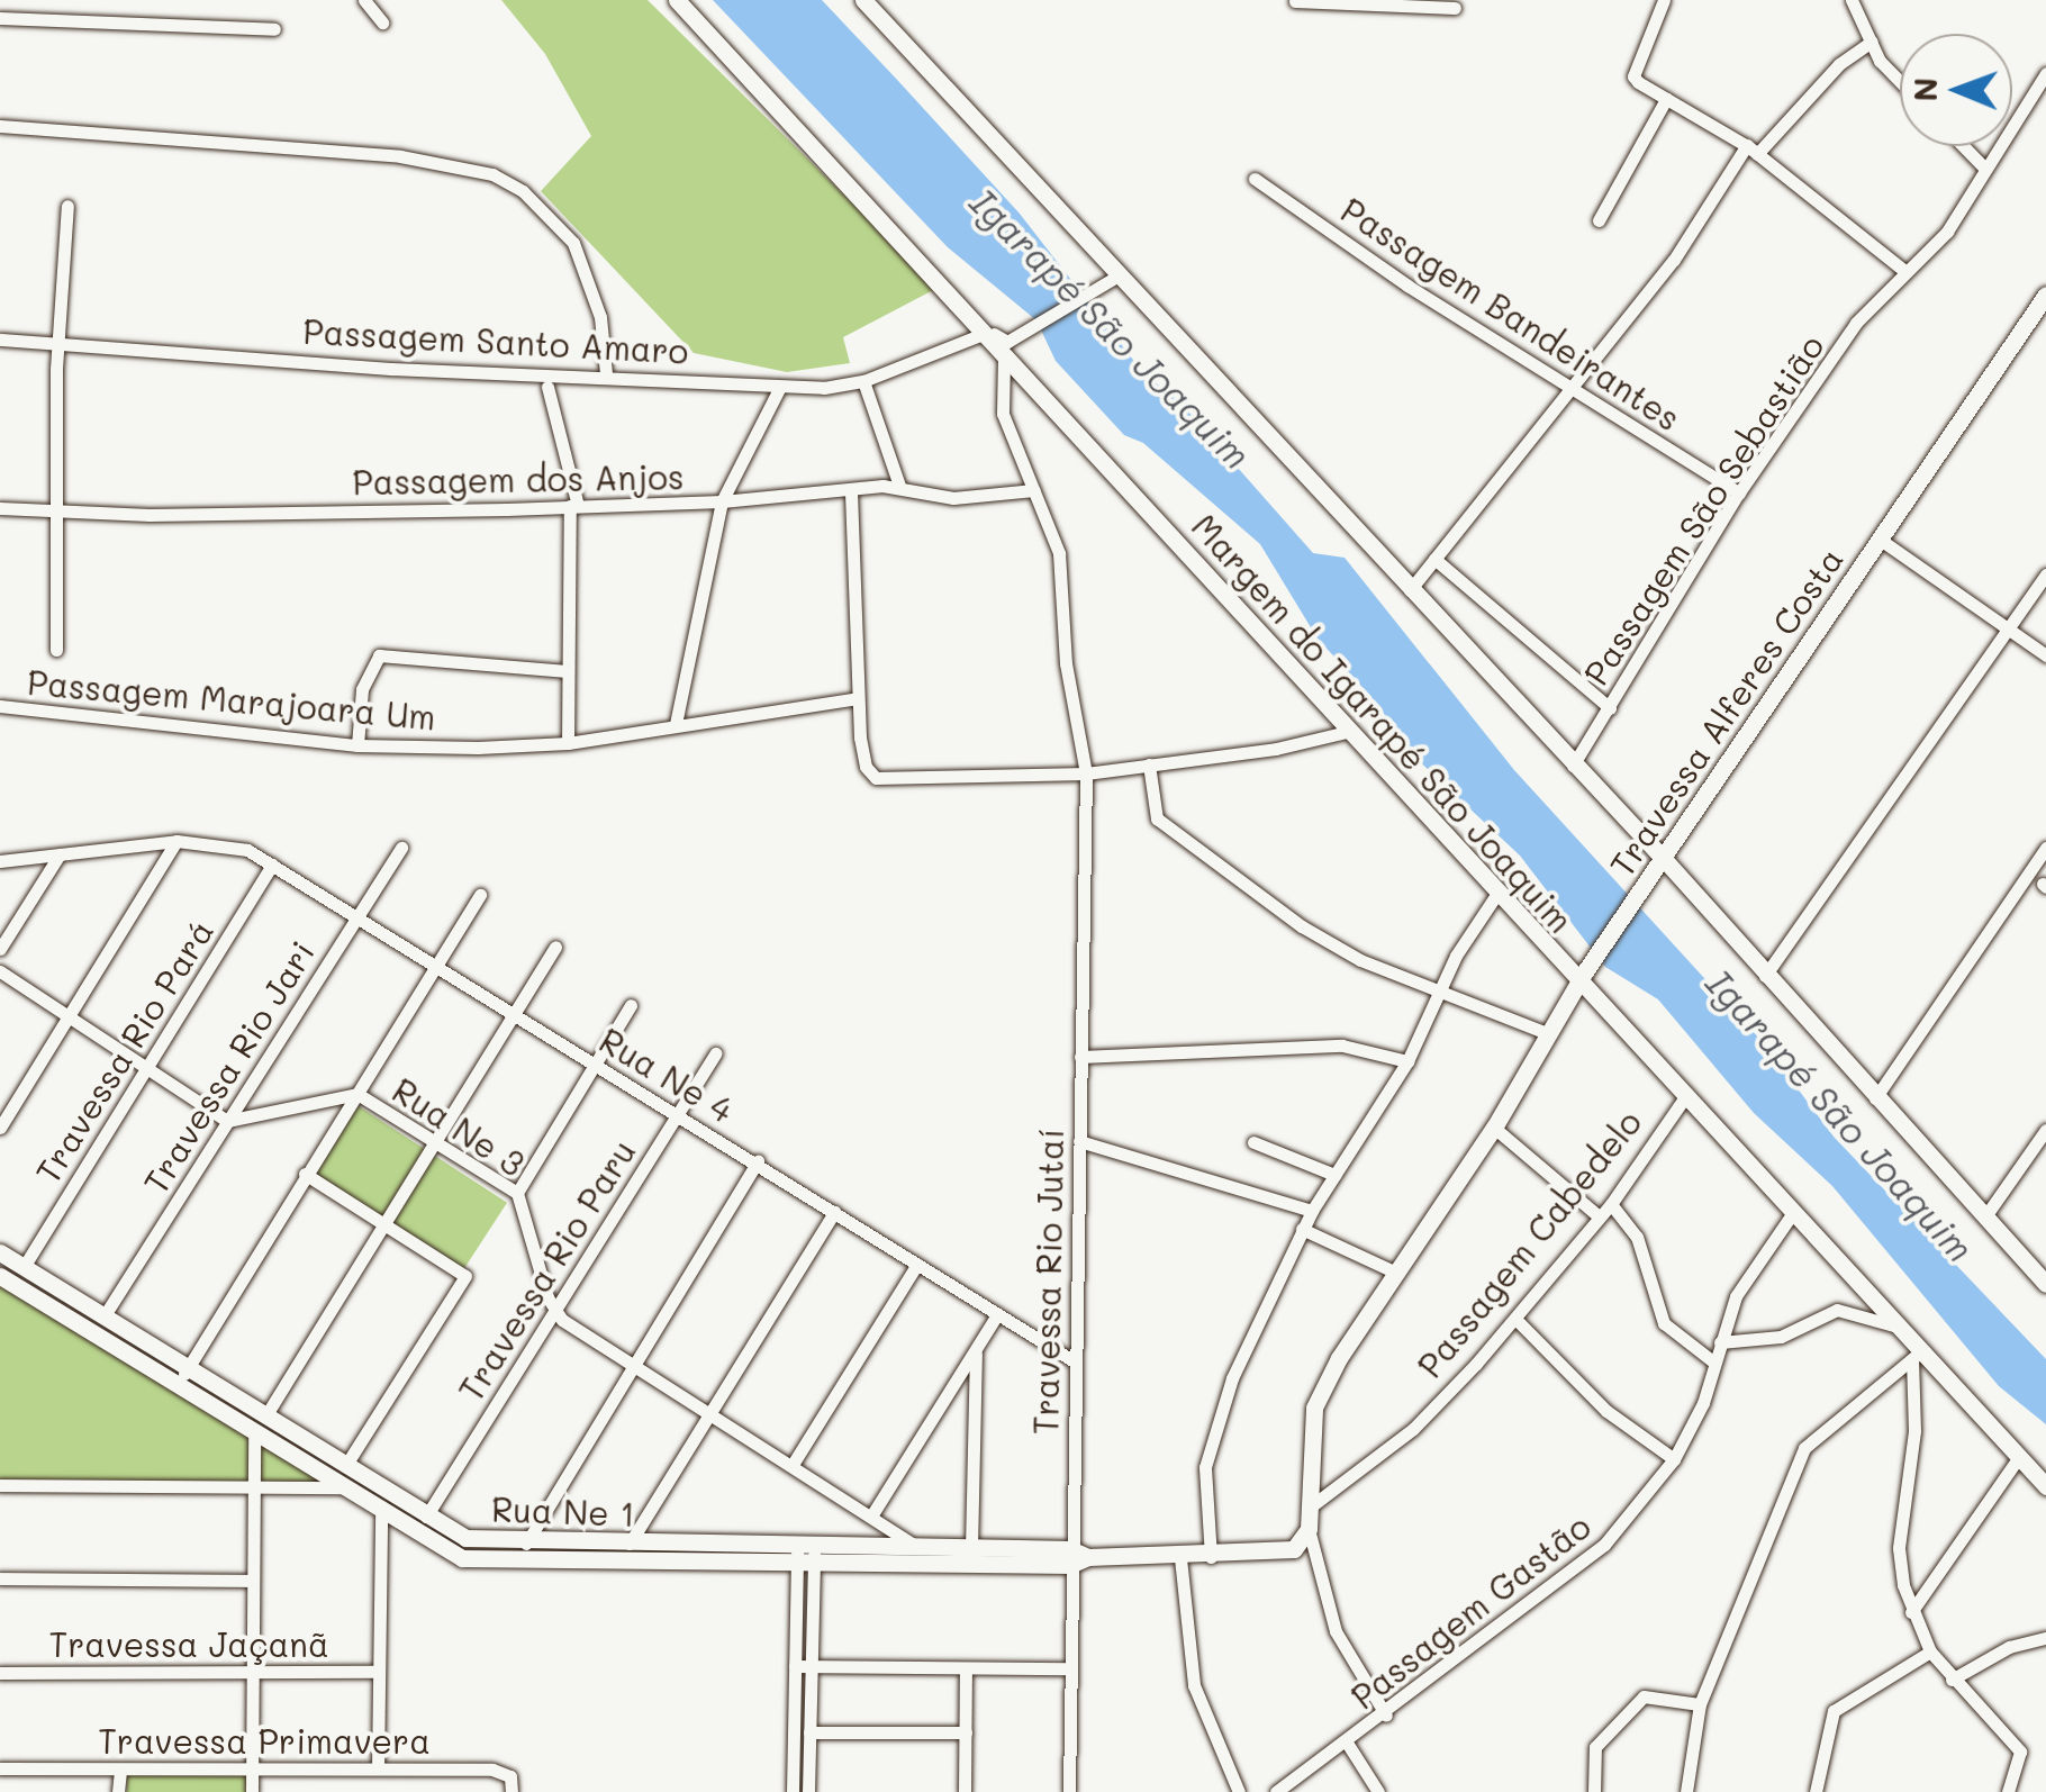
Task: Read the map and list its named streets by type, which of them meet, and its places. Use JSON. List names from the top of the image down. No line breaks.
{"streets":{"street":["Passagem Bandeirantes","Passagem Santo Amaro","Passagem dos Anjos","Passagem São Sebastião","Passagem Marajoara Um","Travessa Alferes Costa","Margem do Igarapé São Joaquim","Travessa Rio Pará","Travessa Rio Jari","Rua Ne 4","Rua Ne 3","Passagem Cabedelo","Travessa Rio Paru","Travessa Rio Jutaí","Rua Ne 1","Passagem Gastão","Travessa Jaçanã","Travessa Primavera"]},"crossings":[["Passagem Bandeirantes","Passagem São Sebastião"],["Passagem Santo Amaro","Margem do Igarapé São Joaquim"],["Passagem dos Anjos","Travessa Rio Jutaí"],["Travessa Alferes Costa","Margem do Igarapé São Joaquim"],["Travessa Alferes Costa","Passagem Cabedelo"],["Margem do Igarapé São Joaquim","Passagem Cabedelo"],["Margem do Igarapé São Joaquim","Travessa Rio Jutaí"],["Margem do Igarapé São Joaquim","Passagem Gastão"],["Travessa Rio Pará","Rua Ne 4"],["Travessa Rio Pará","Rua Ne 1"],["Travessa Rio Jari","Rua Ne 4"],["Travessa Rio Jari","Rua Ne 3"],["Travessa Rio Jari","Rua Ne 1"],["Rua Ne 4","Travessa Rio Paru"],["Rua Ne 4","Travessa Rio Jutaí"],["Rua Ne 3","Travessa Rio Paru"],["Travessa Rio Paru","Rua Ne 1"],["Travessa Rio Jutaí","Rua Ne 1"]],"water":["Igarapé São Joaquim"],"north":"left"}
